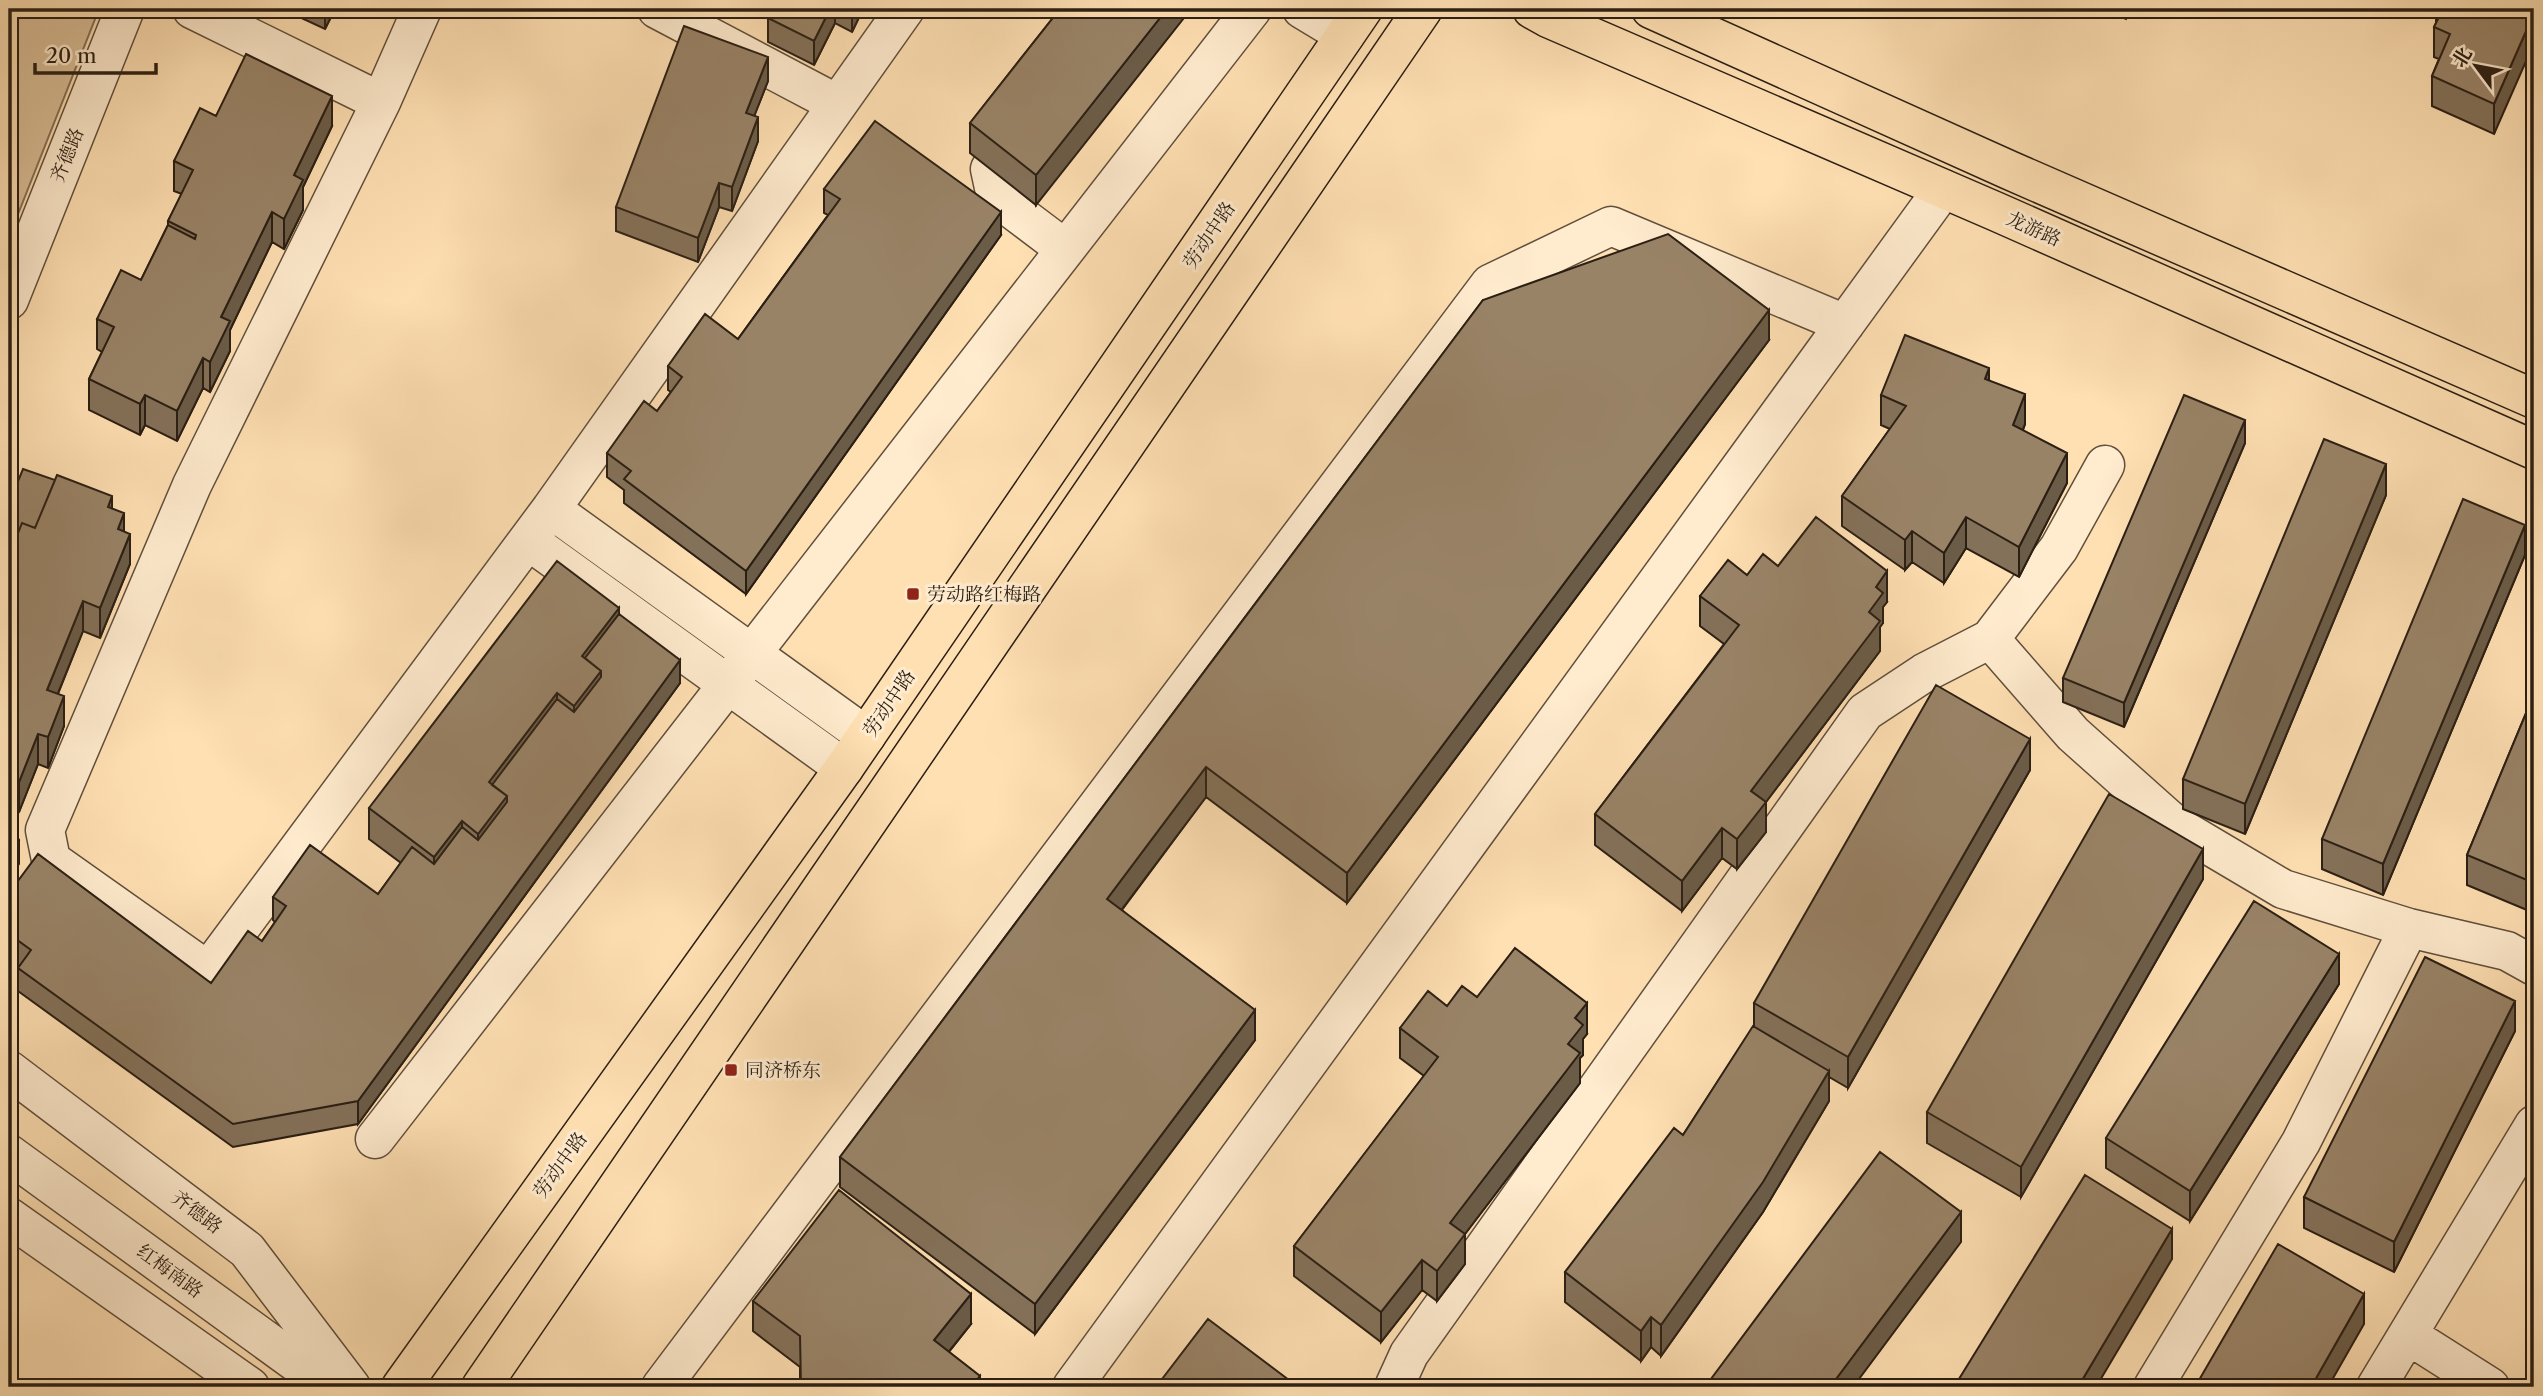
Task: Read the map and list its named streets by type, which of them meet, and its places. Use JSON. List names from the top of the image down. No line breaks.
{"streets":{"main road":["龙游路","劳动中路"],"street":["齐德路","红梅南路"]},"places":{"transit":["劳动路红梅路","同济桥东"]},"scale_bar":"20 m","north":"top left"}
